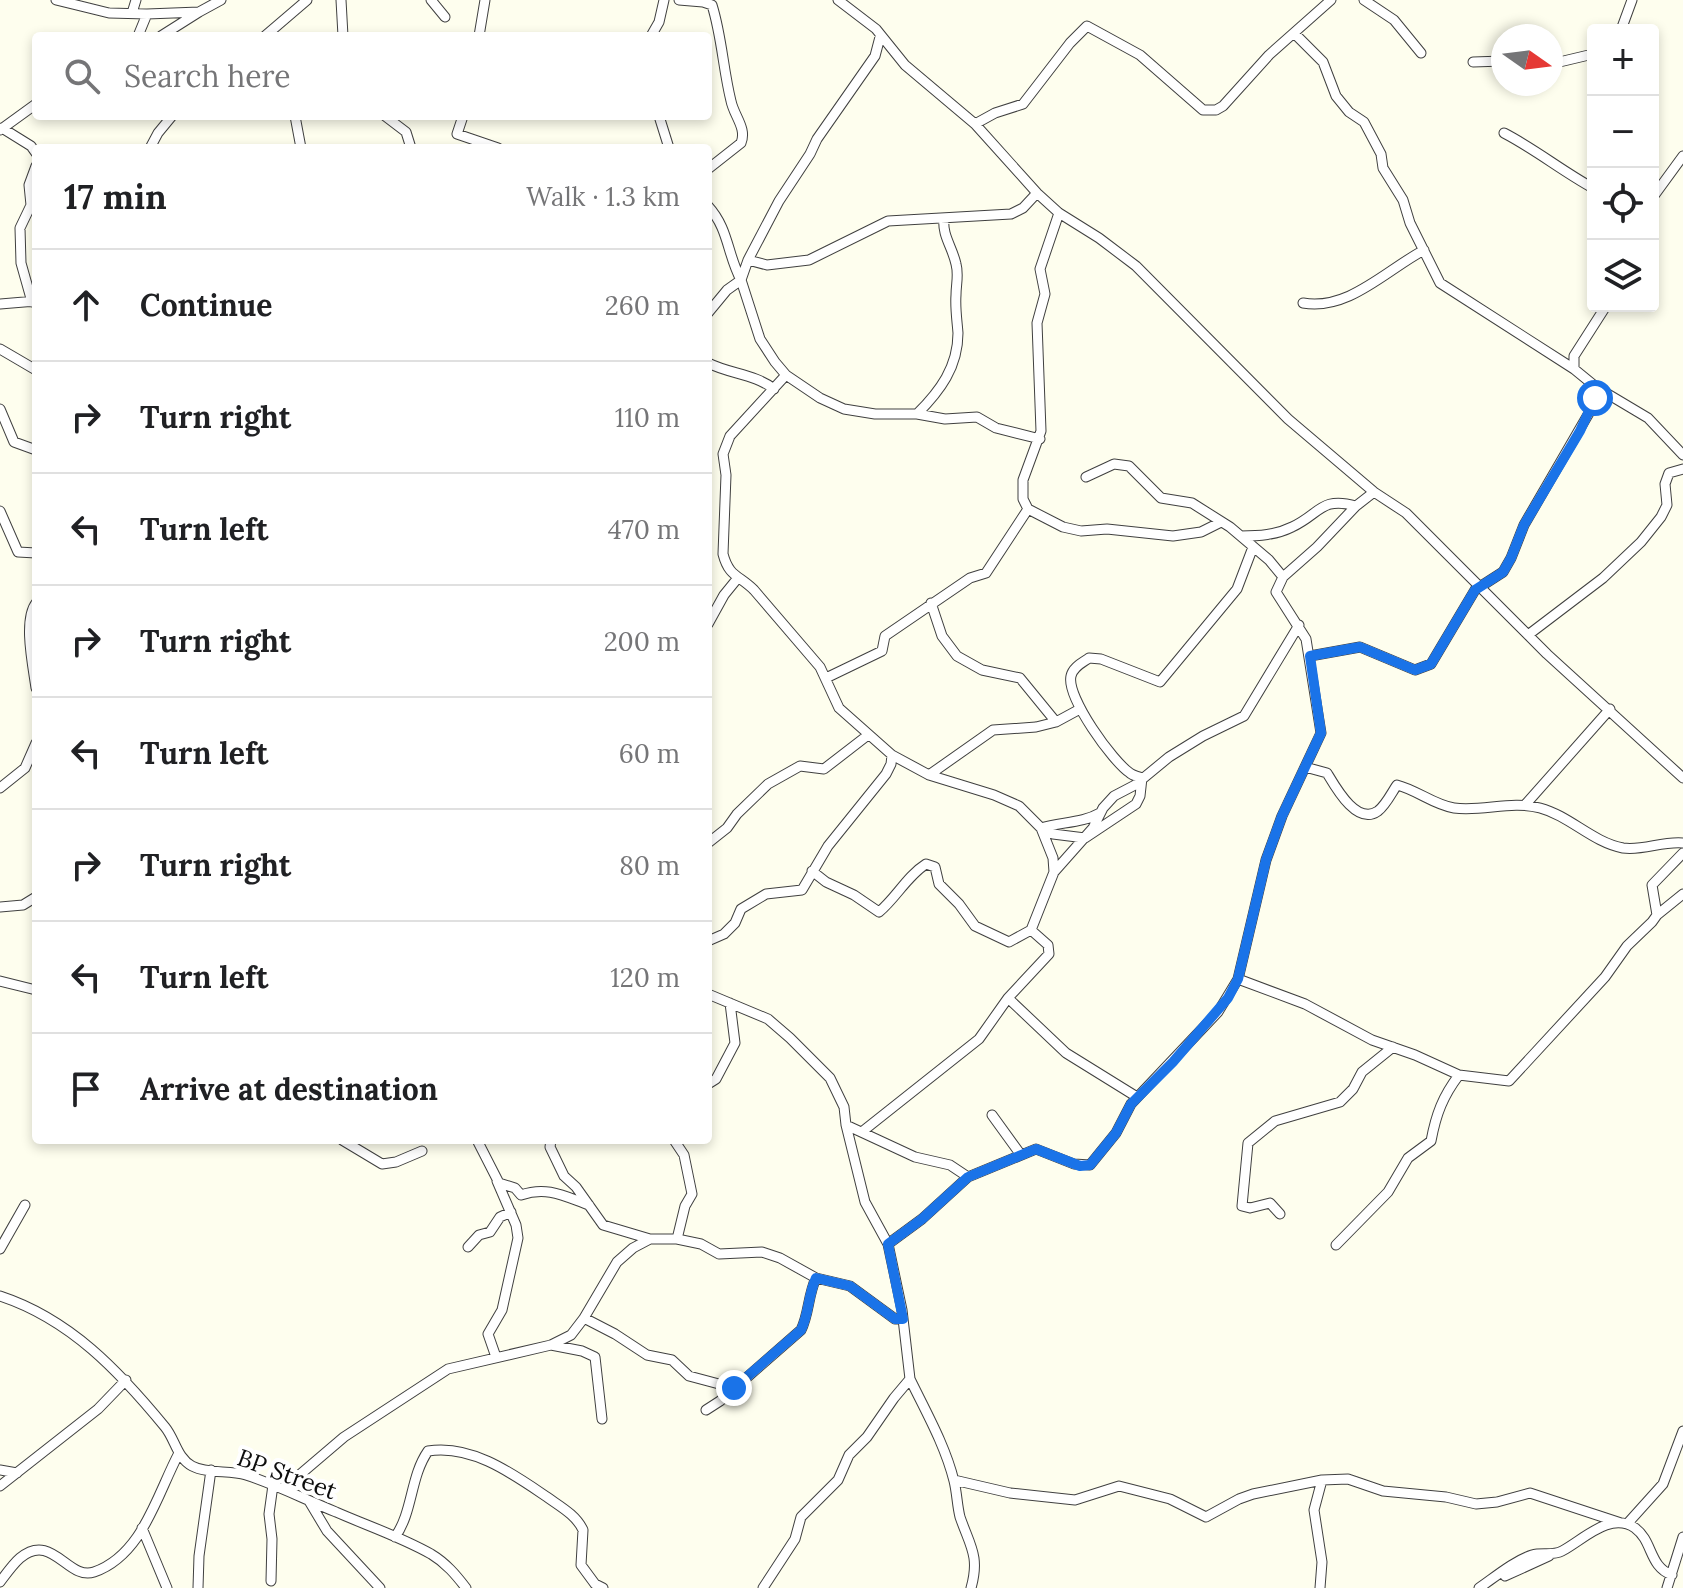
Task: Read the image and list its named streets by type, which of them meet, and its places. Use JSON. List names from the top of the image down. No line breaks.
{"streets":{"street":["BP Street"]},"north":"right","page":{"map_buttons":["+","−"],"search":"Search here","heading":["17 min","Walk · 1.3 km"],"list":[["Continue","260 m"],["Turn right","110 m"],["Turn left","470 m"],["Turn right","200 m"],["Turn left","60 m"],["Turn right","80 m"],["Turn left","120 m"],"Arrive at destination"]}}
